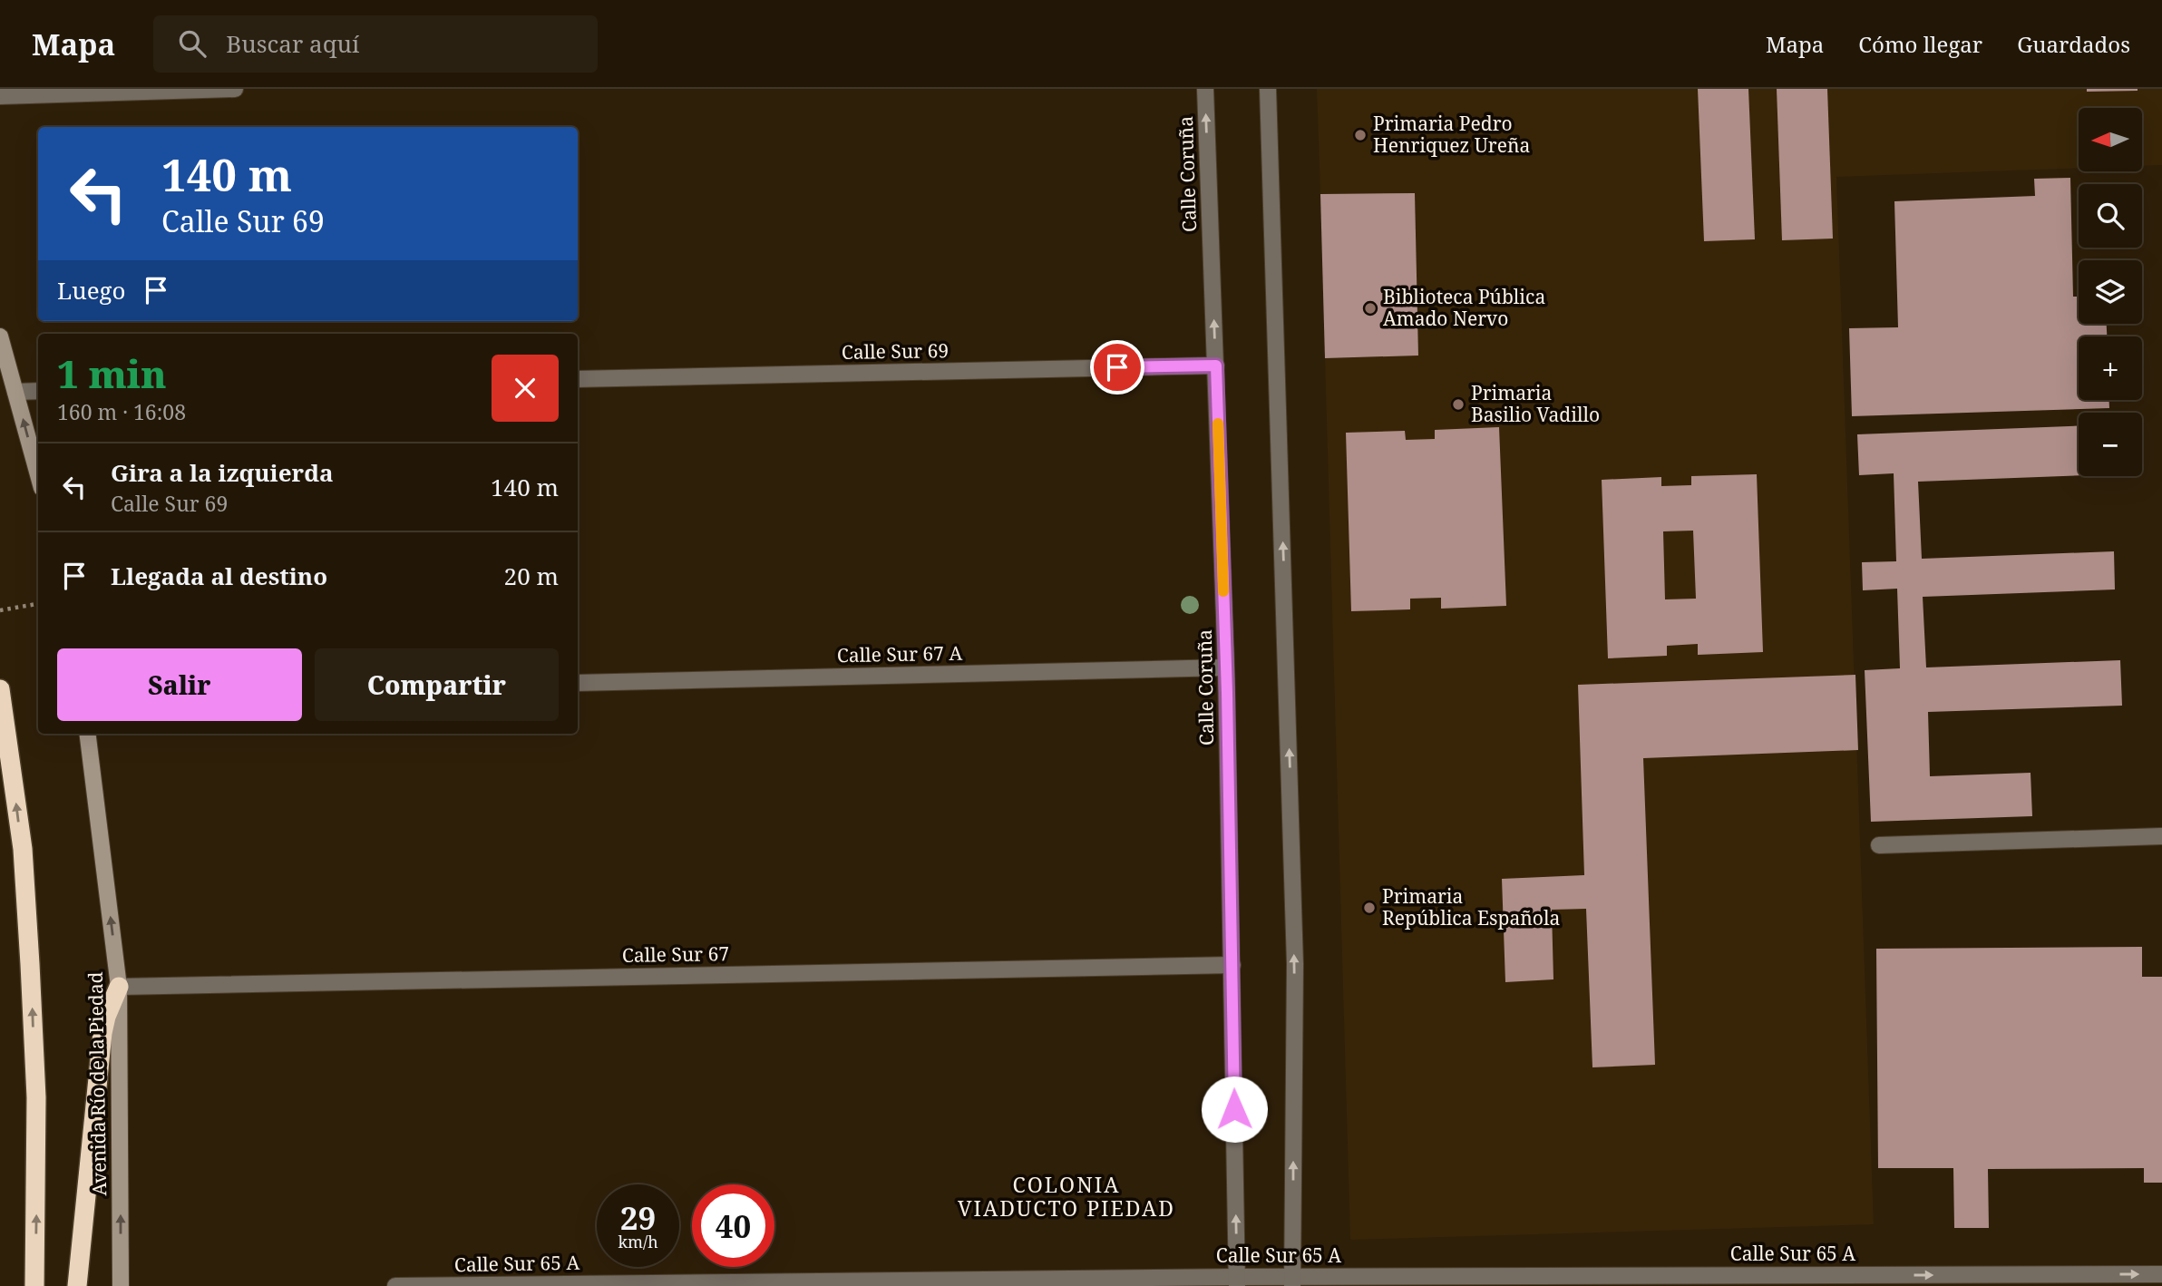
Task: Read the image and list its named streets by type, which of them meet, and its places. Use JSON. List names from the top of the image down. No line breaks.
{"streets":{"main road":["Avenida Río de la Piedad"],"street":["Calle Coruña","Calle Sur 69","Calle Sur 67 A","Calle Sur 67","Calle Sur 65 A"]},"crossings":[["Calle Coruña","Calle Sur 69"],["Calle Coruña","Calle Sur 67 A"],["Calle Coruña","Calle Sur 67"],["Calle Coruña","Calle Sur 65 A"],["Calle Sur 67","Avenida Río de la Piedad"]],"one_way":["Avenida Río de la Piedad","Calle Sur 65 A"],"districts":["COLONIA VIADUCTO PIEDAD"],"places":["Primaria Pedro Henriquez Ureña","Biblioteca Pública Amado Nervo","Primaria Basilio Vadillo","Primaria República Española"],"north":"left","page":{"header":"Mapa","search":"Buscar aquí","nav":["Mapa","Cómo llegar","Guardados"],"map_buttons":["+","−"],"turn":["140 m","Calle Sur 69"],"then":"Luego","heading":["1 min","160 m · 16:08"],"list":[{"name":"Gira a la izquierda","note":"Calle Sur 69","value":"140 m"},{"name":"Llegada al destino","value":"20 m"}],"buttons":["Salir","Compartir"],"speed":"29 km/h","limit":"40"}}
